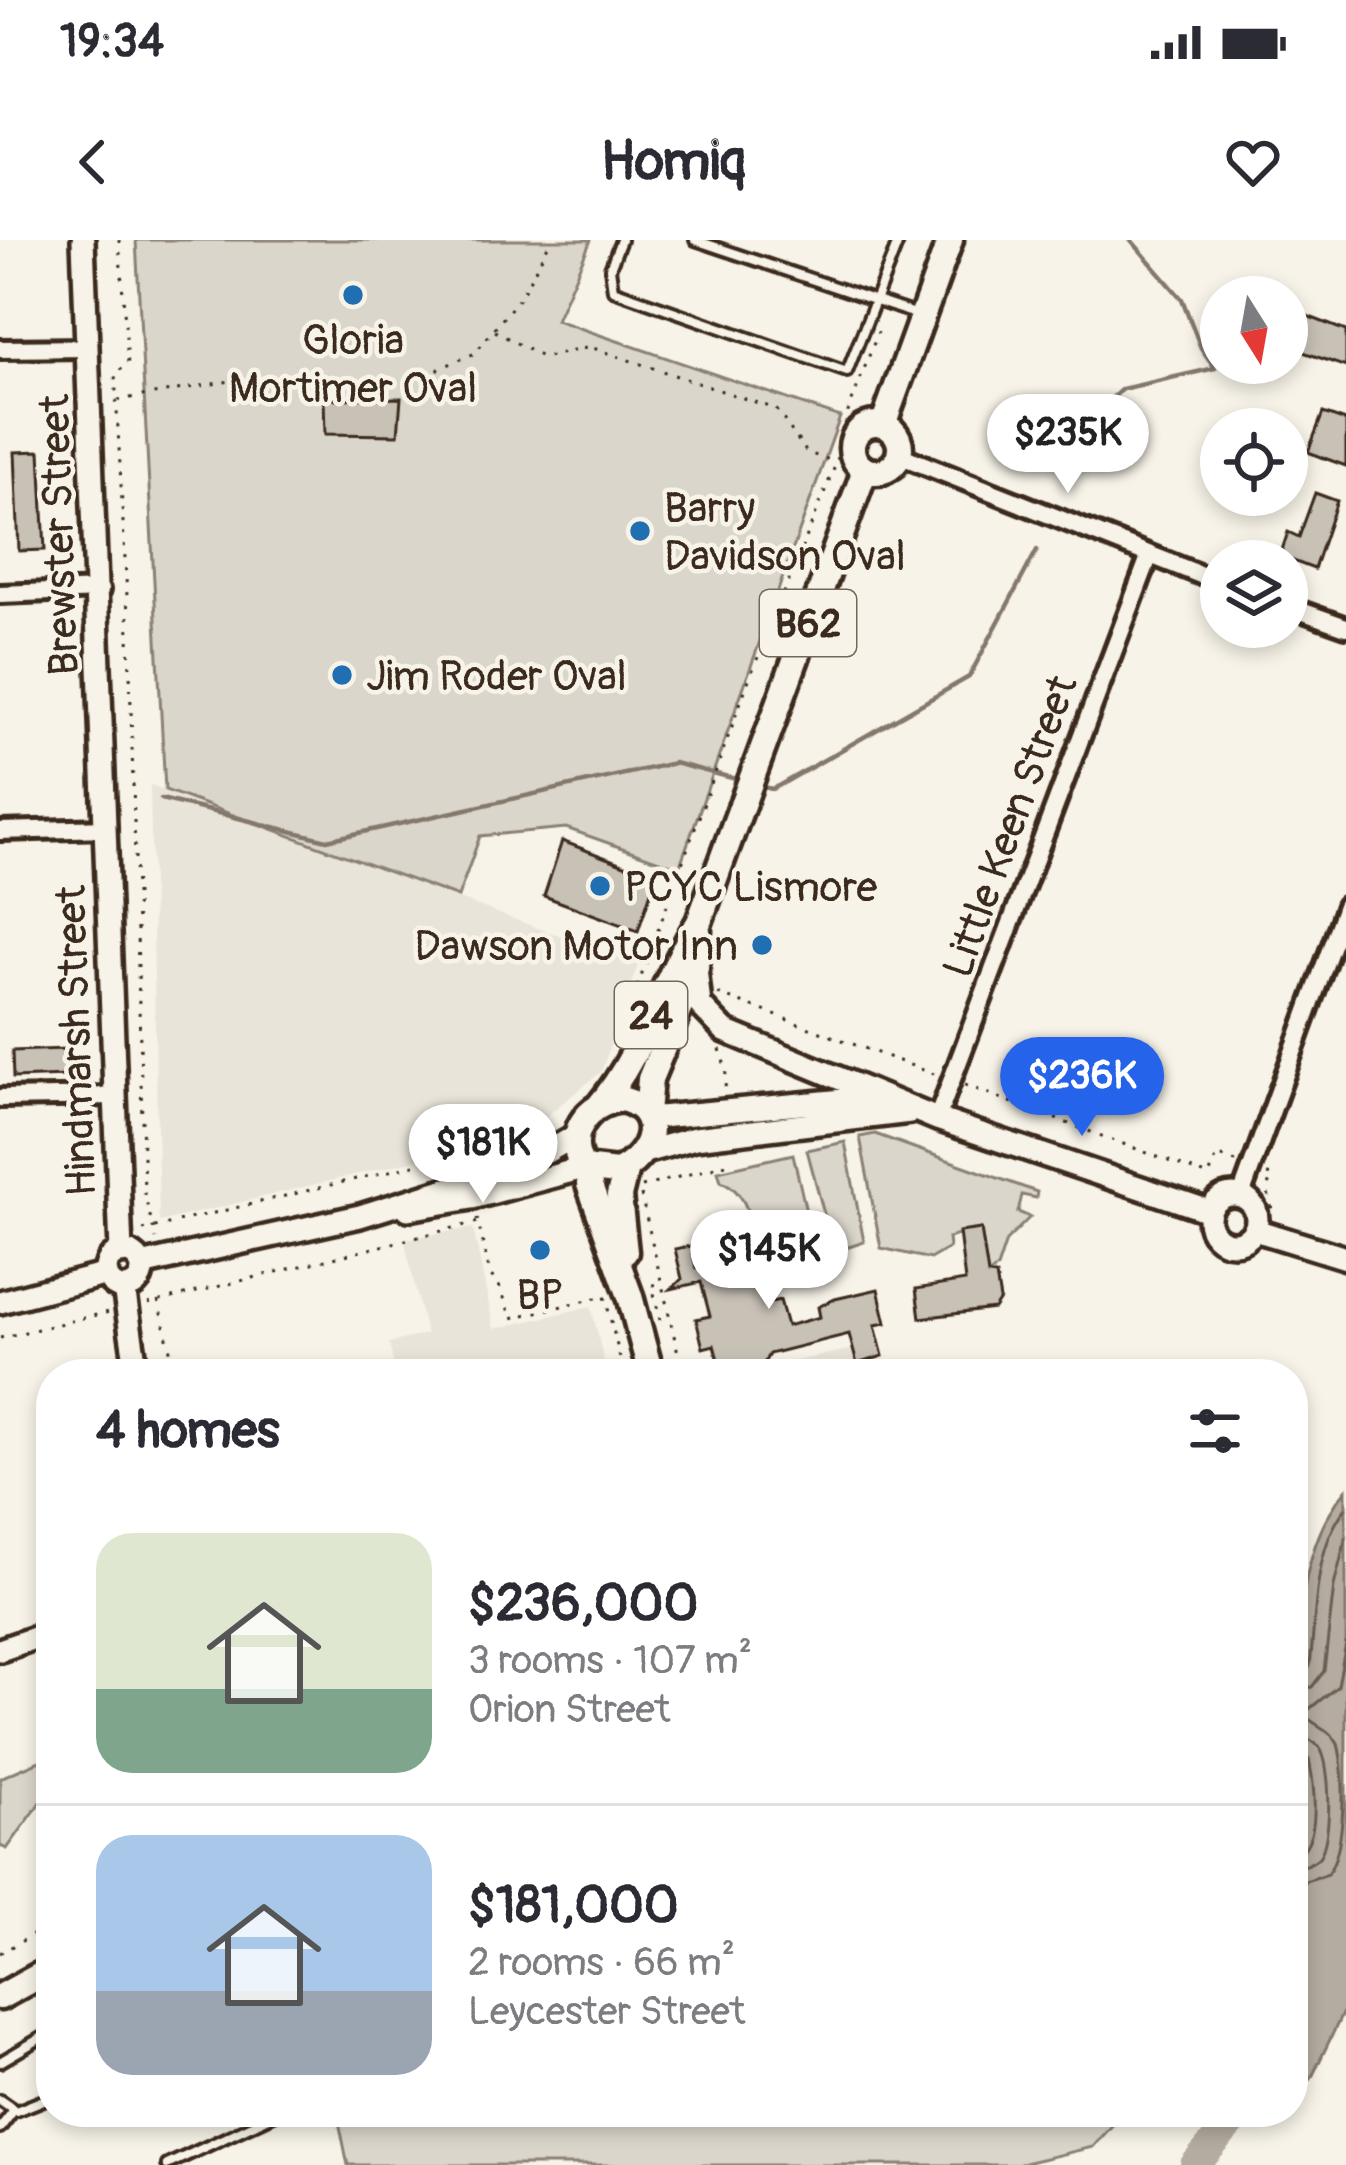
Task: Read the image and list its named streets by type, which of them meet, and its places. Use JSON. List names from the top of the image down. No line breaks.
{"streets":{"main road":["B62","24"],"street":["Brewster Street","Little Keen Street","Hindmarsh Street"]},"crossings":[["Brewster Street","Hindmarsh Street"],["B62","24"]],"places":["Gloria Mortimer Oval","Barry Davidson Oval","Jim Roder Oval","PCYC Lismore","Dawson Motor Inn","BP"],"north":"bottom","page":{"status":"19:34","header":"Homiq","price":["$235K","$236K","$181K","$145K"],"heading":"4 homes","list":[{"name":"$236,000","note":"3 rooms · 107 m² · Orion Street"},{"name":"$181,000","note":"2 rooms · 66 m² · Leycester Street"}]}}
